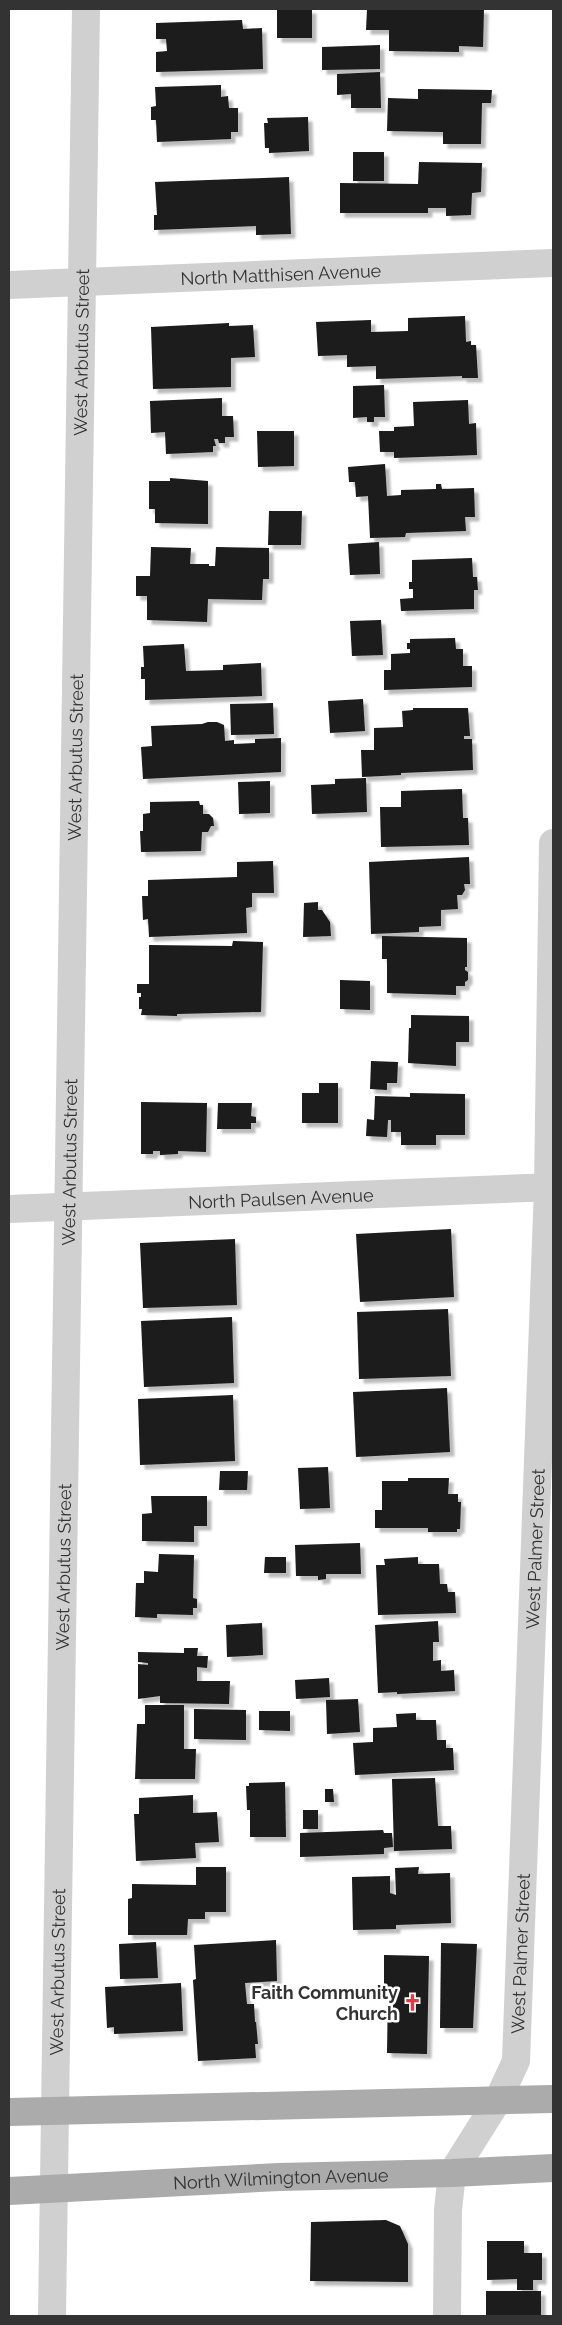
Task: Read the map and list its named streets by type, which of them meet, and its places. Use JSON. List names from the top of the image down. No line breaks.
{"streets":{"main road":["North Wilmington Avenue"],"street":["North Matthisen Avenue","West Arbutus Street","North Paulsen Avenue","West Palmer Street"]},"crossings":[["North Matthisen Avenue","West Arbutus Street"],["West Arbutus Street","North Paulsen Avenue"],["West Arbutus Street","North Wilmington Avenue"],["North Paulsen Avenue","West Palmer Street"],["West Palmer Street","North Wilmington Avenue"]],"places":{"church":["Faith Community Church"]}}
